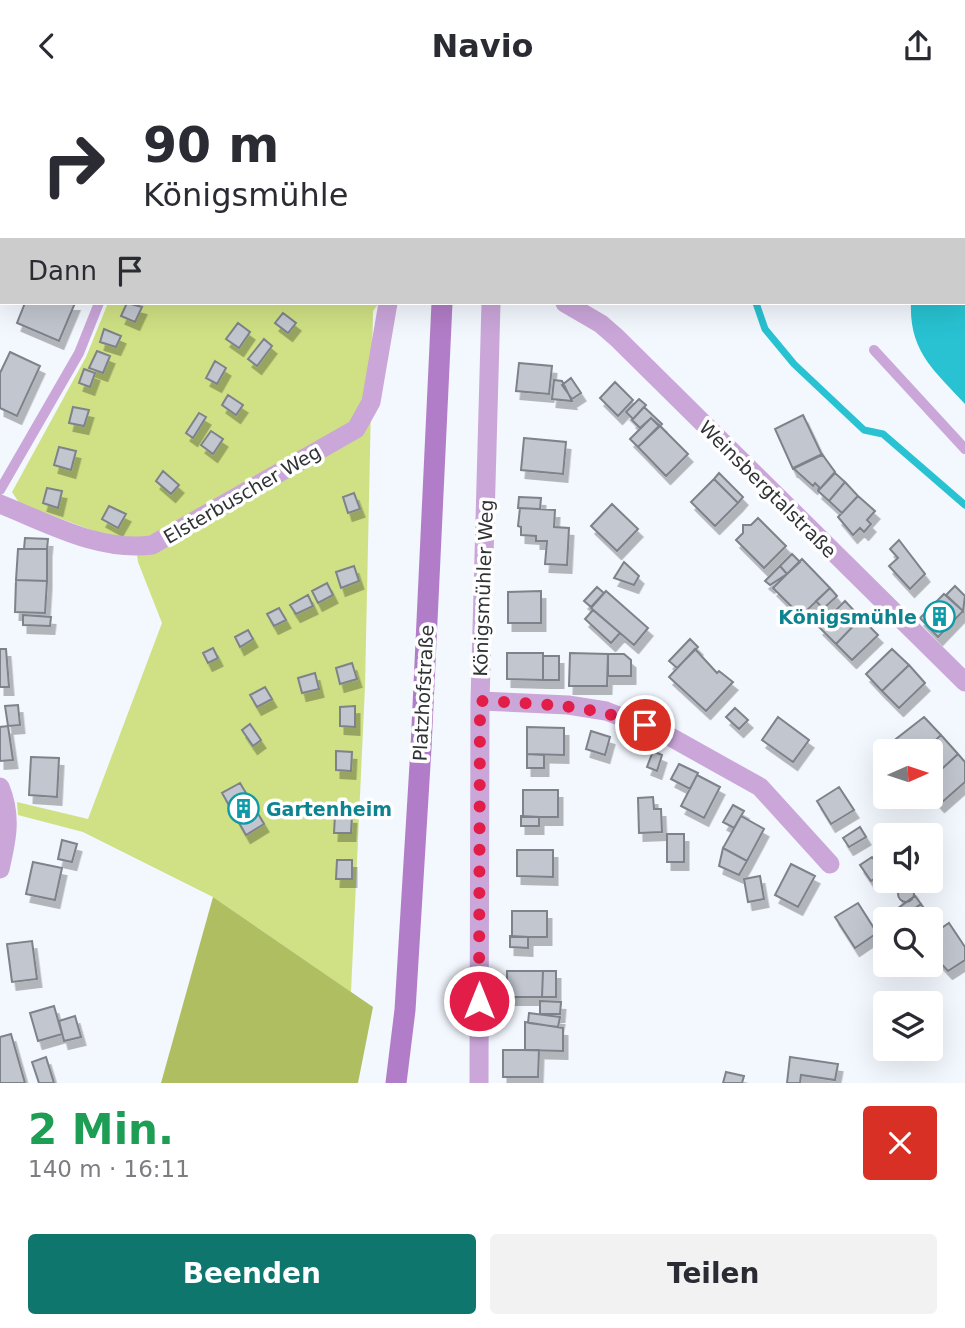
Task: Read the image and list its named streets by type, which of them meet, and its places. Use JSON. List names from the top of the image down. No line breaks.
{"streets":{"main road":["Platzhofstraße"],"street":["Weinsbergtalstraße","Elsterbuscher Weg","Königsmühler Weg"]},"places":{"building":["Königsmühle","Gartenheim"]},"north":"right","page":{"header":"Navio","turn":["90 m","Königsmühle"],"then":"Dann","heading":["2 Min.","140 m · 16:11"],"buttons":["Beenden","Teilen"]}}
